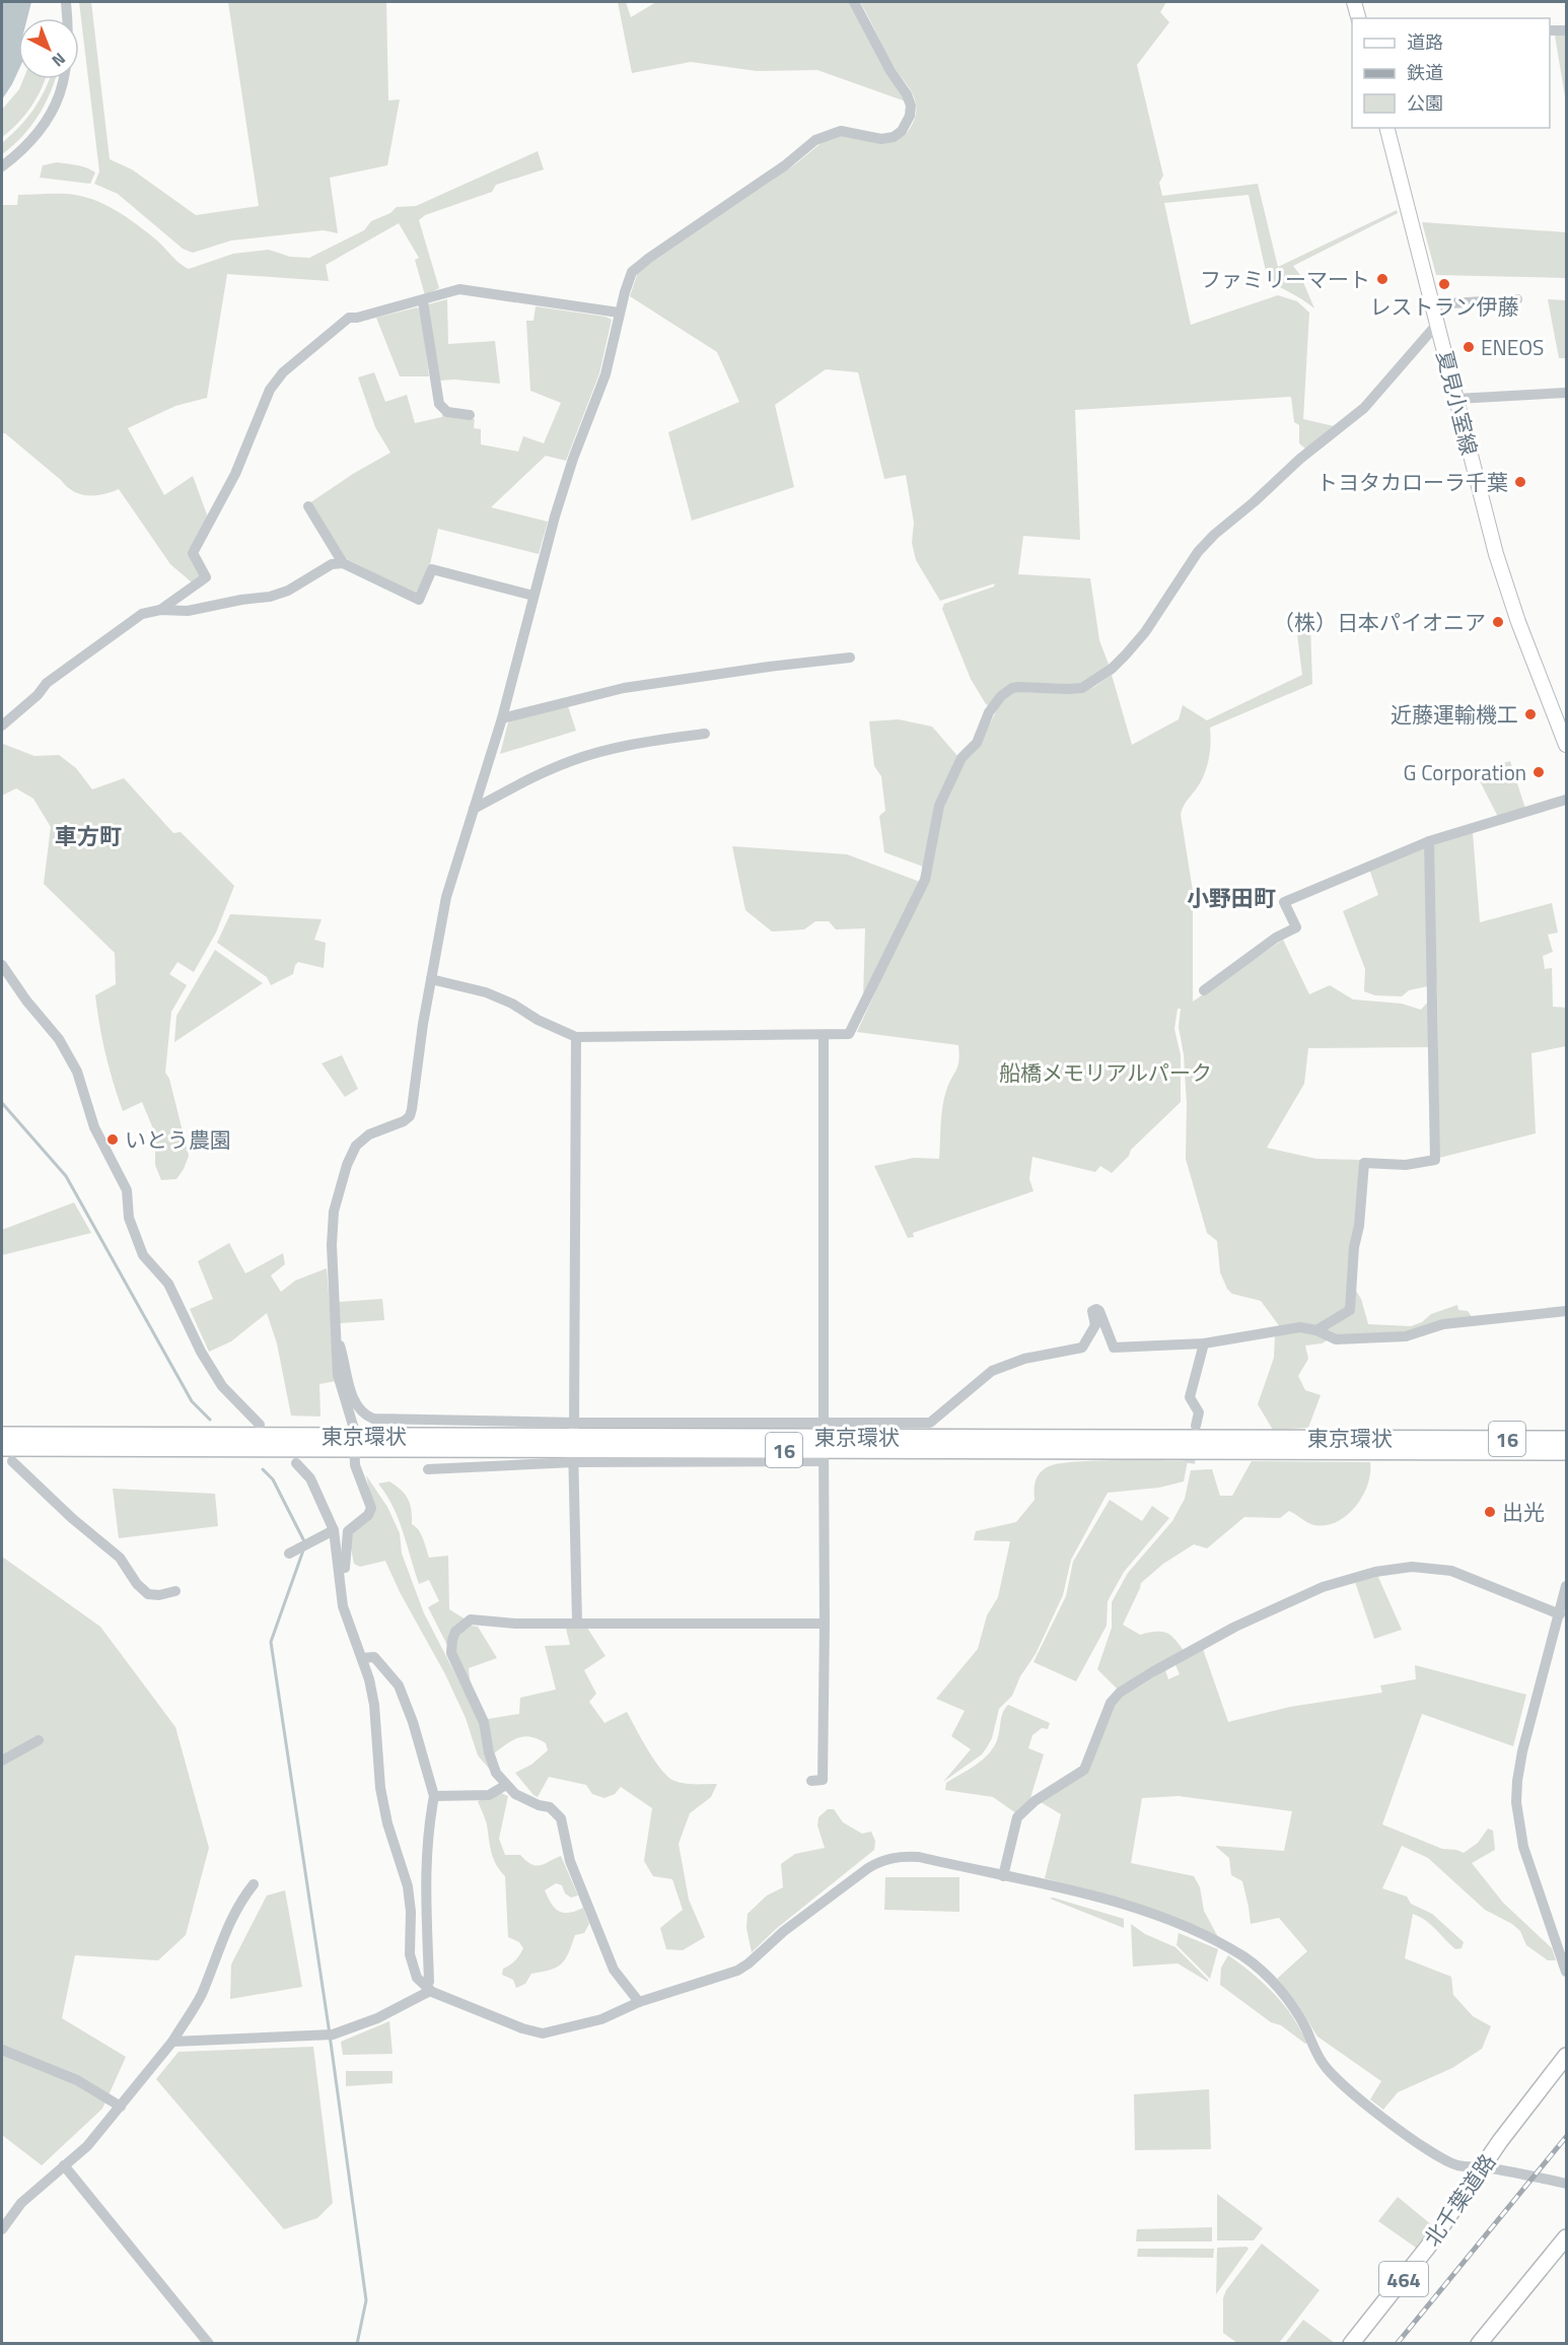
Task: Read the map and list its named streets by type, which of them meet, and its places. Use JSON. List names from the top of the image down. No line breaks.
{"streets":{"highway":["東京環状","16","北千葉道路","464"],"main road":["夏見小室線"]},"districts":["車方町","小野田町"],"parks":["船橋メモリアルパーク"],"places":["ファミリーマート","レストラン伊藤","ENEOS","トヨタカローラ千葉","（株）日本パイオニア","近藤運輸機工","G Corporation","いとう農園","出光"],"legend":["道路","鉄道","公園"],"north":"bottom right"}
